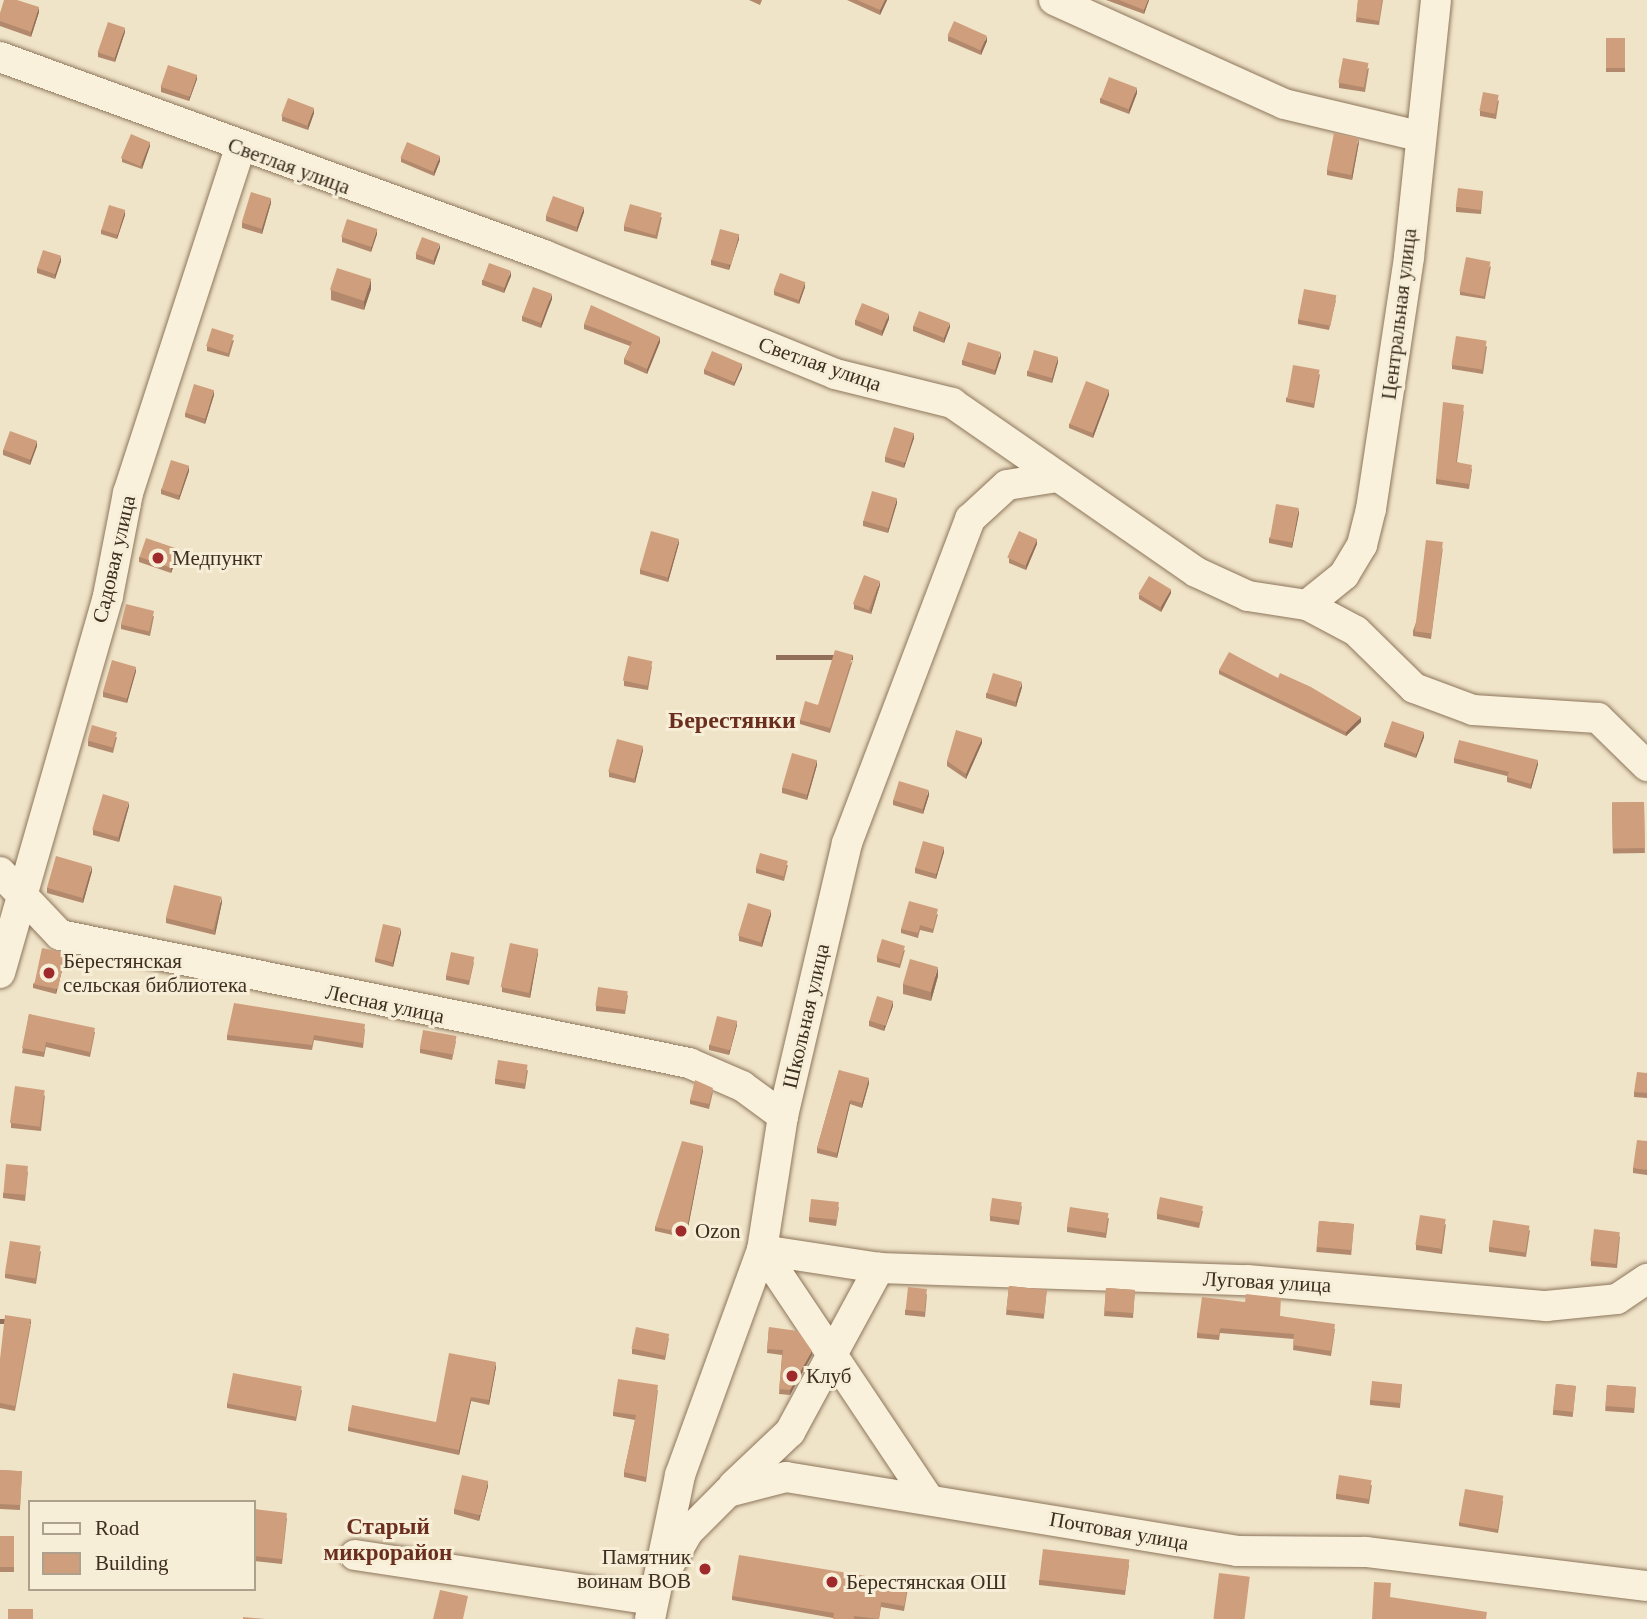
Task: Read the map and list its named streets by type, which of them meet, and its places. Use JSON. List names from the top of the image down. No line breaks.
{"streets":{"street":["Светлая улица","Центральная улица","Садовая улица","Лесная улица","Школьная улица","Луговая улица","Почтовая улица"]},"crossings":[["Светлая улица","Центральная улица"],["Светлая улица","Садовая улица"],["Светлая улица","Школьная улица"],["Садовая улица","Лесная улица"],["Лесная улица","Школьная улица"],["Школьная улица","Луговая улица"]],"districts":["Берестянки","Старый микрорайон"],"places":["Медпункт","Берестянская сельская библиотека","Ozon","Клуб","Памятник воинам ВОВ","Берестянская ОШ"],"legend":["Road","Building"]}
